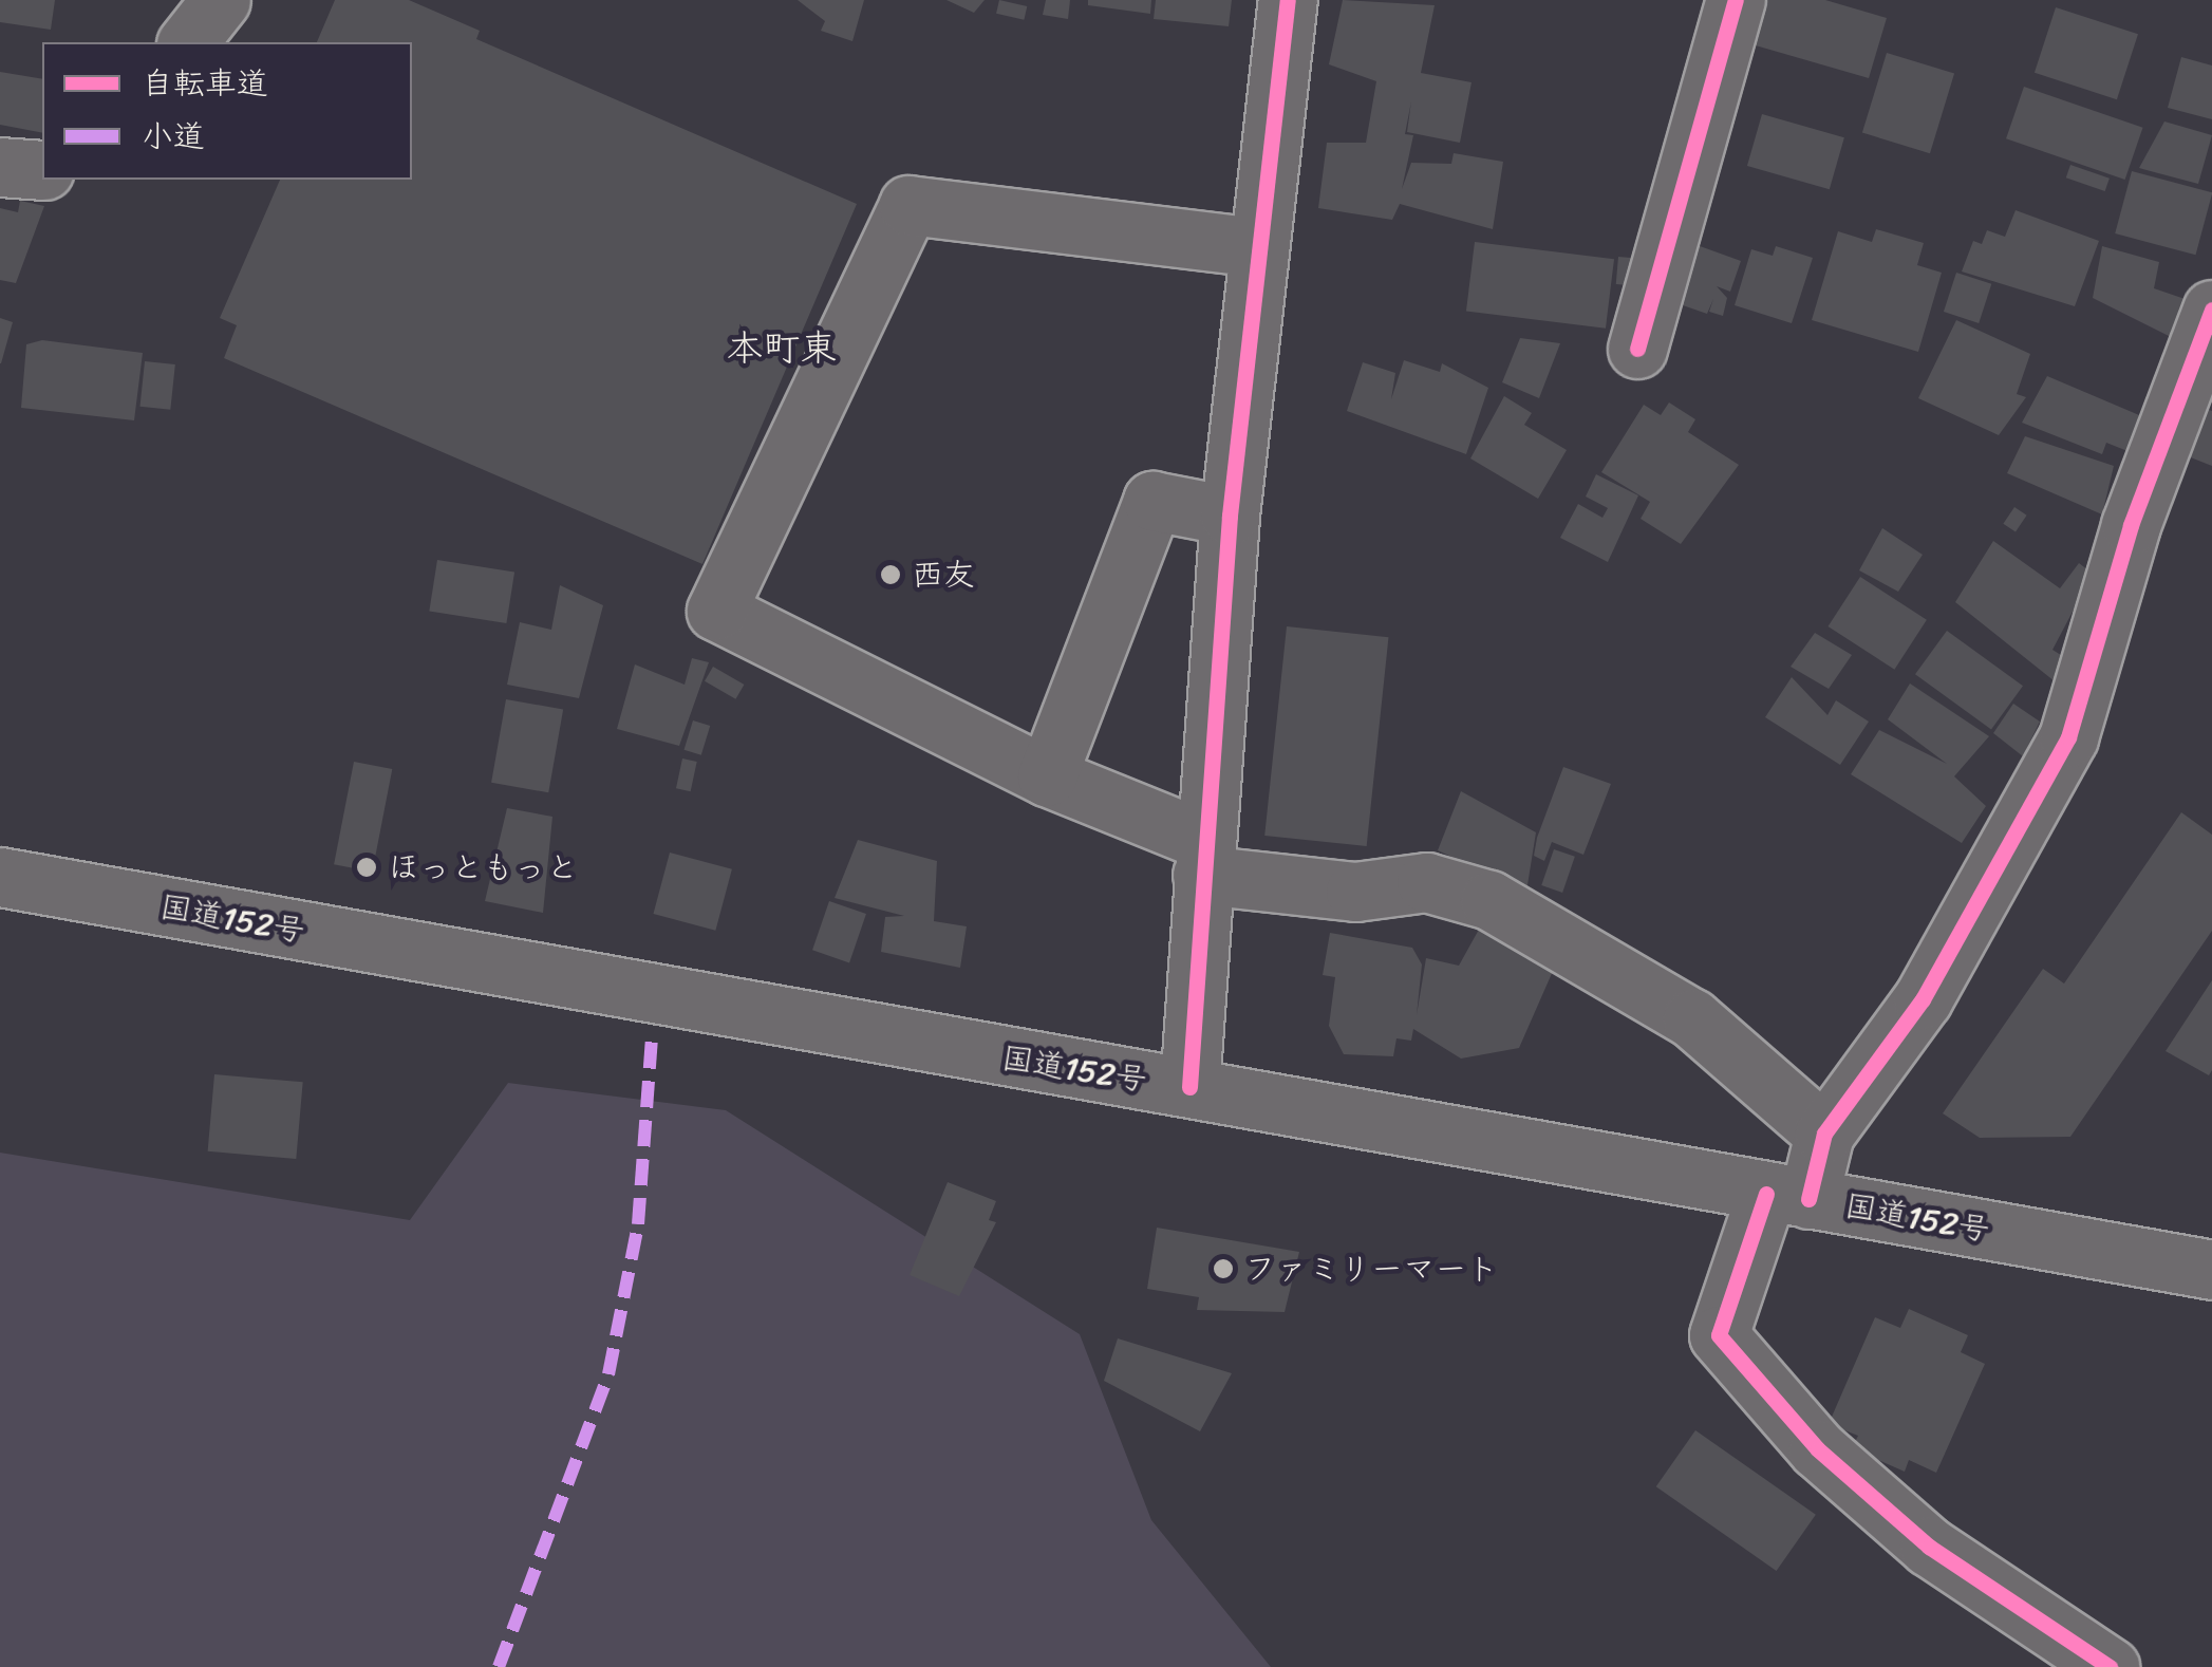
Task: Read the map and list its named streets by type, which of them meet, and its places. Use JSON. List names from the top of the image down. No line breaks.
{"streets":{"main road":["国道152号"]},"districts":["本町東"],"places":["西友","ほっともっと","ファミリーマート"],"legend":["自転車道","小道"]}
